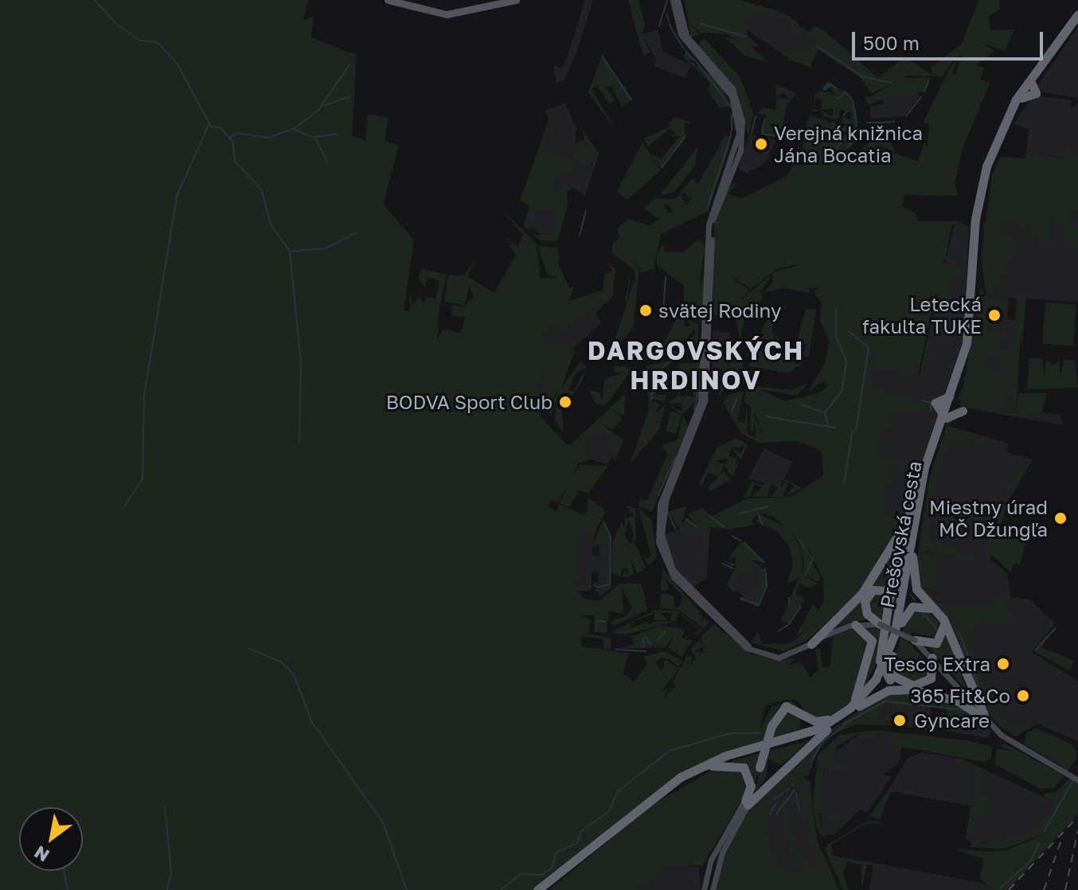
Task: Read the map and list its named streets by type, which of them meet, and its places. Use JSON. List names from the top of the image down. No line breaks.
{"streets":{"highway":["Prešovská cesta"]},"districts":["DARGOVSKÝCH HRDINOV"],"places":["Verejná knižnica Jána Bocatia","svätej Rodiny","Letecká fakulta TUKE","BODVA Sport Club","Miestny úrad MČ Džungľa","Tesco Extra","365 Fit&Co","Gyncare"],"scale_bar":"500 m","north":"bottom left"}
